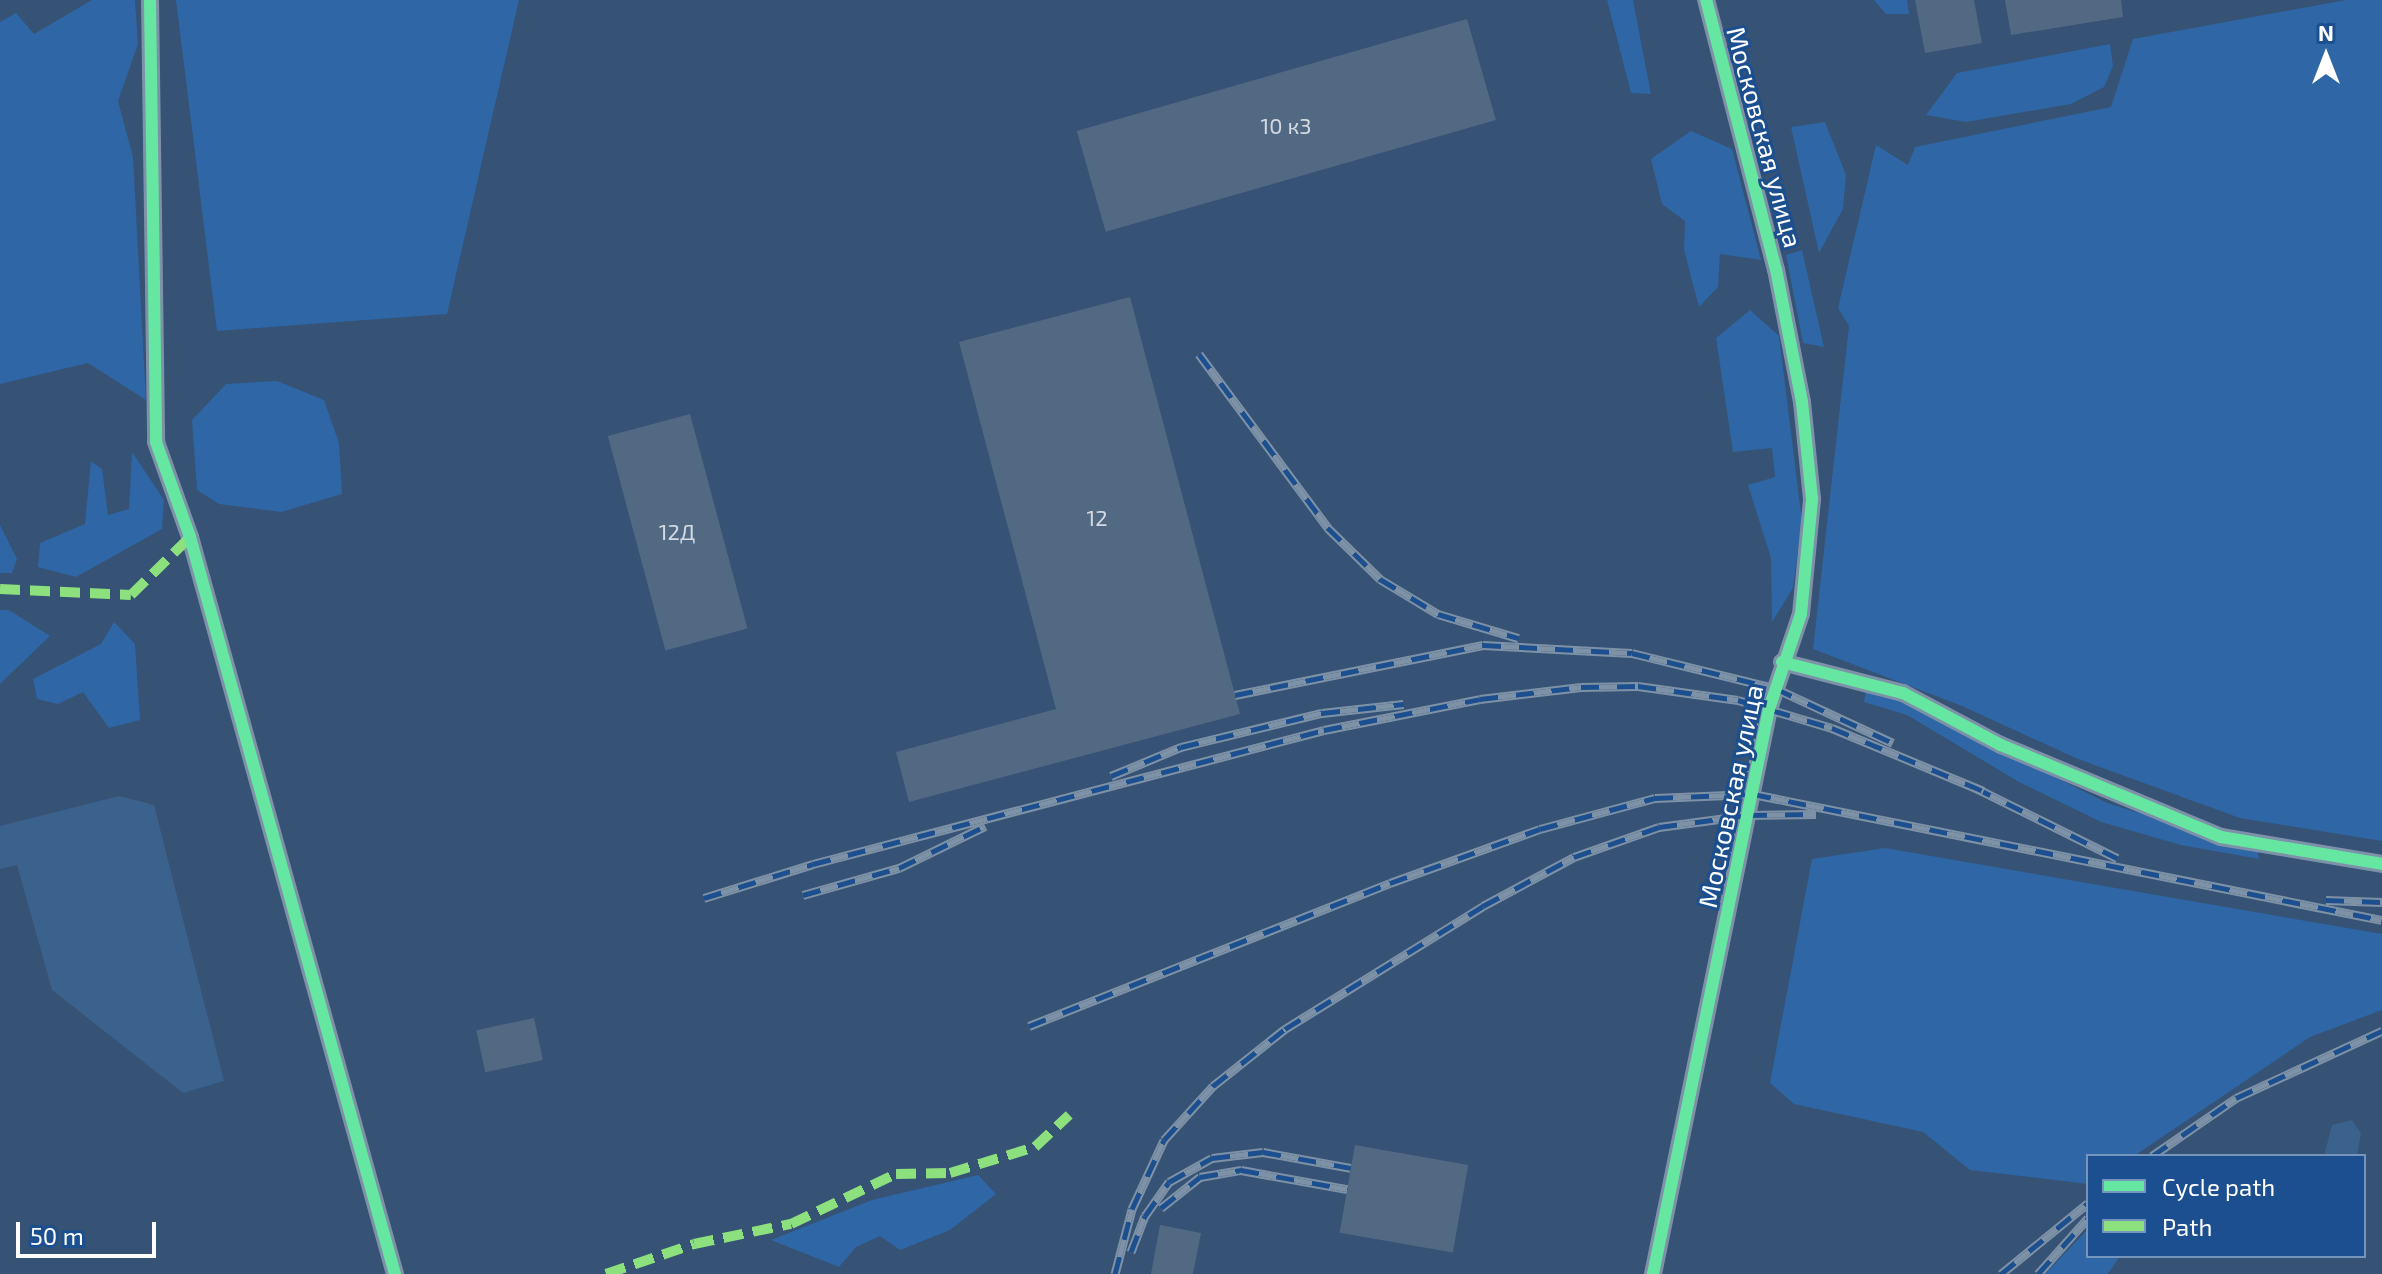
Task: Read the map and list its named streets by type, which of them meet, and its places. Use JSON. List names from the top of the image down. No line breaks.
{"streets":{"street":["Московская улица"]},"house_numbers":["10 к3","12","12Д"],"legend":["Cycle path","Path"],"scale_bar":"50 m","north":"top"}
